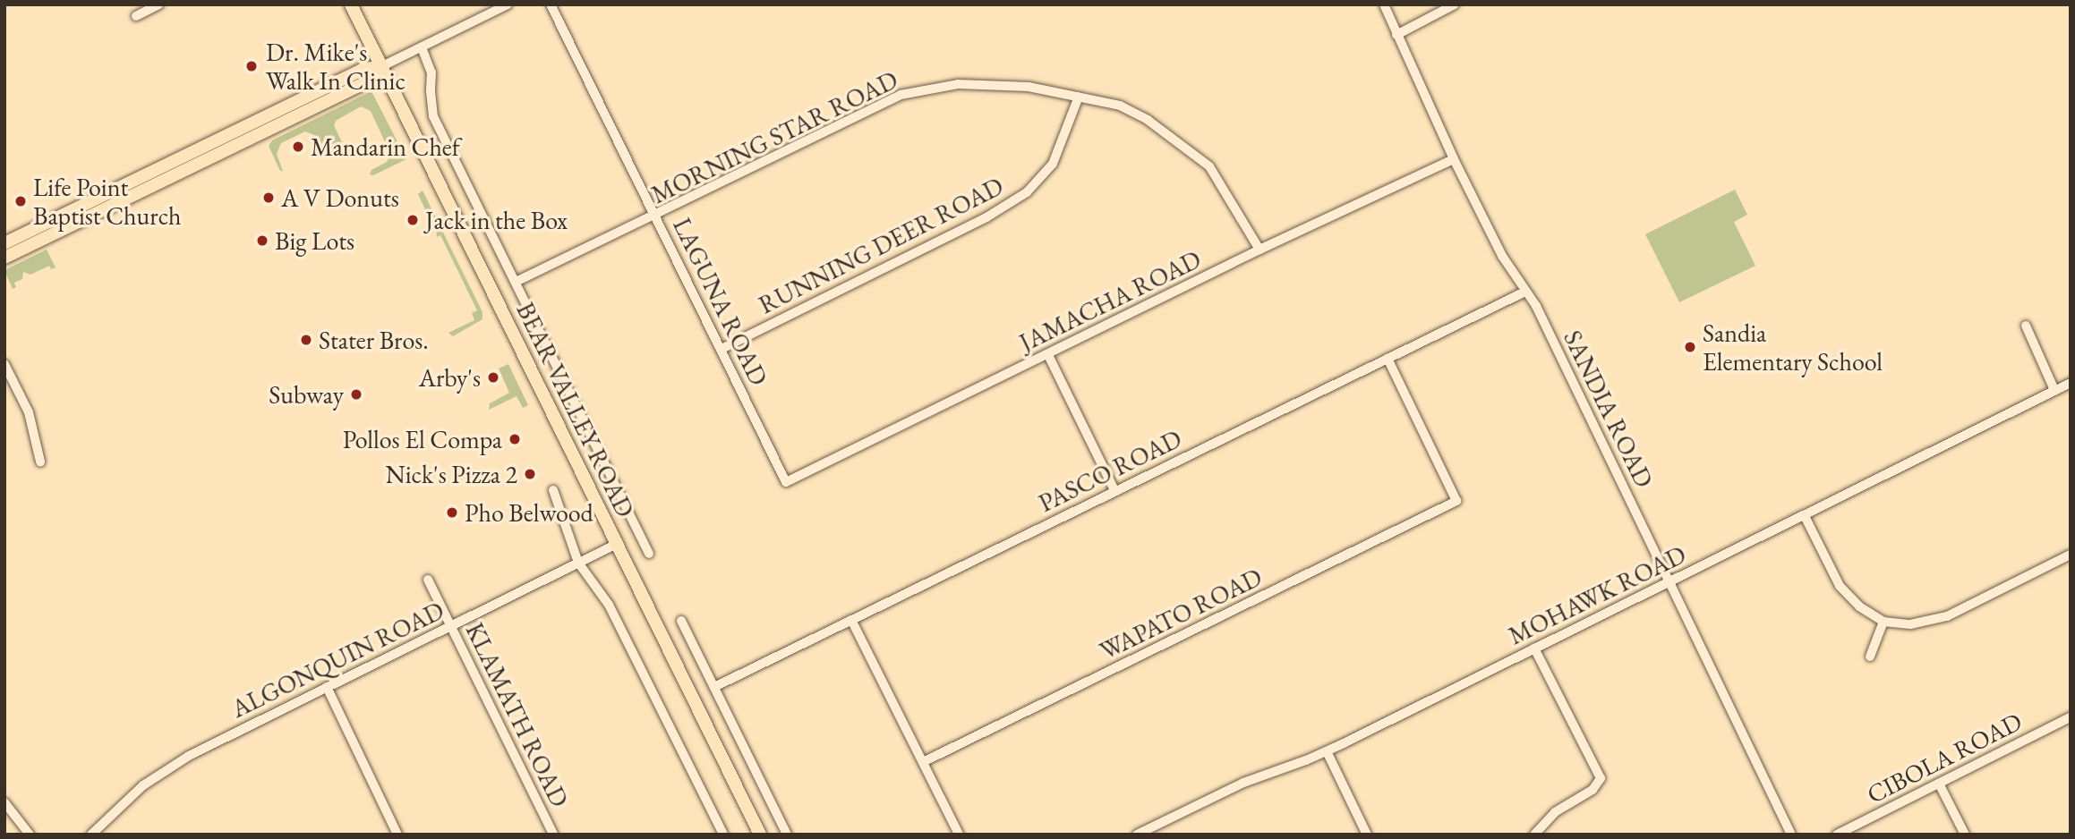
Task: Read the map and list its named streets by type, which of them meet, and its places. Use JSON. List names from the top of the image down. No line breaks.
{"streets":{"main road":["BEAR VALLEY ROAD"],"street":["MORNING STAR ROAD","RUNNING DEER ROAD","JAMACHA ROAD","LAGUNA ROAD","SANDIA ROAD","PASCO ROAD","MOHAWK ROAD","WAPATO ROAD","ALGONQUIN ROAD","KLAMATH ROAD","CIBOLA ROAD"]},"crossings":[["MORNING STAR ROAD","RUNNING DEER ROAD"],["MORNING STAR ROAD","JAMACHA ROAD"],["MORNING STAR ROAD","LAGUNA ROAD"],["RUNNING DEER ROAD","LAGUNA ROAD"],["JAMACHA ROAD","LAGUNA ROAD"],["JAMACHA ROAD","SANDIA ROAD"],["SANDIA ROAD","PASCO ROAD"],["SANDIA ROAD","MOHAWK ROAD"],["BEAR VALLEY ROAD","ALGONQUIN ROAD"],["PASCO ROAD","WAPATO ROAD"],["ALGONQUIN ROAD","KLAMATH ROAD"]],"places":["Dr. Mike's Walk In Clinic","Mandarin Chef","A V Donuts","Life Point Baptist Church","Jack in the Box","Big Lots","Stater Bros.","Sandia Elementary School","Arby's","Subway","Pollos El Compa","Nick's Pizza 2","Pho Belwood"]}
